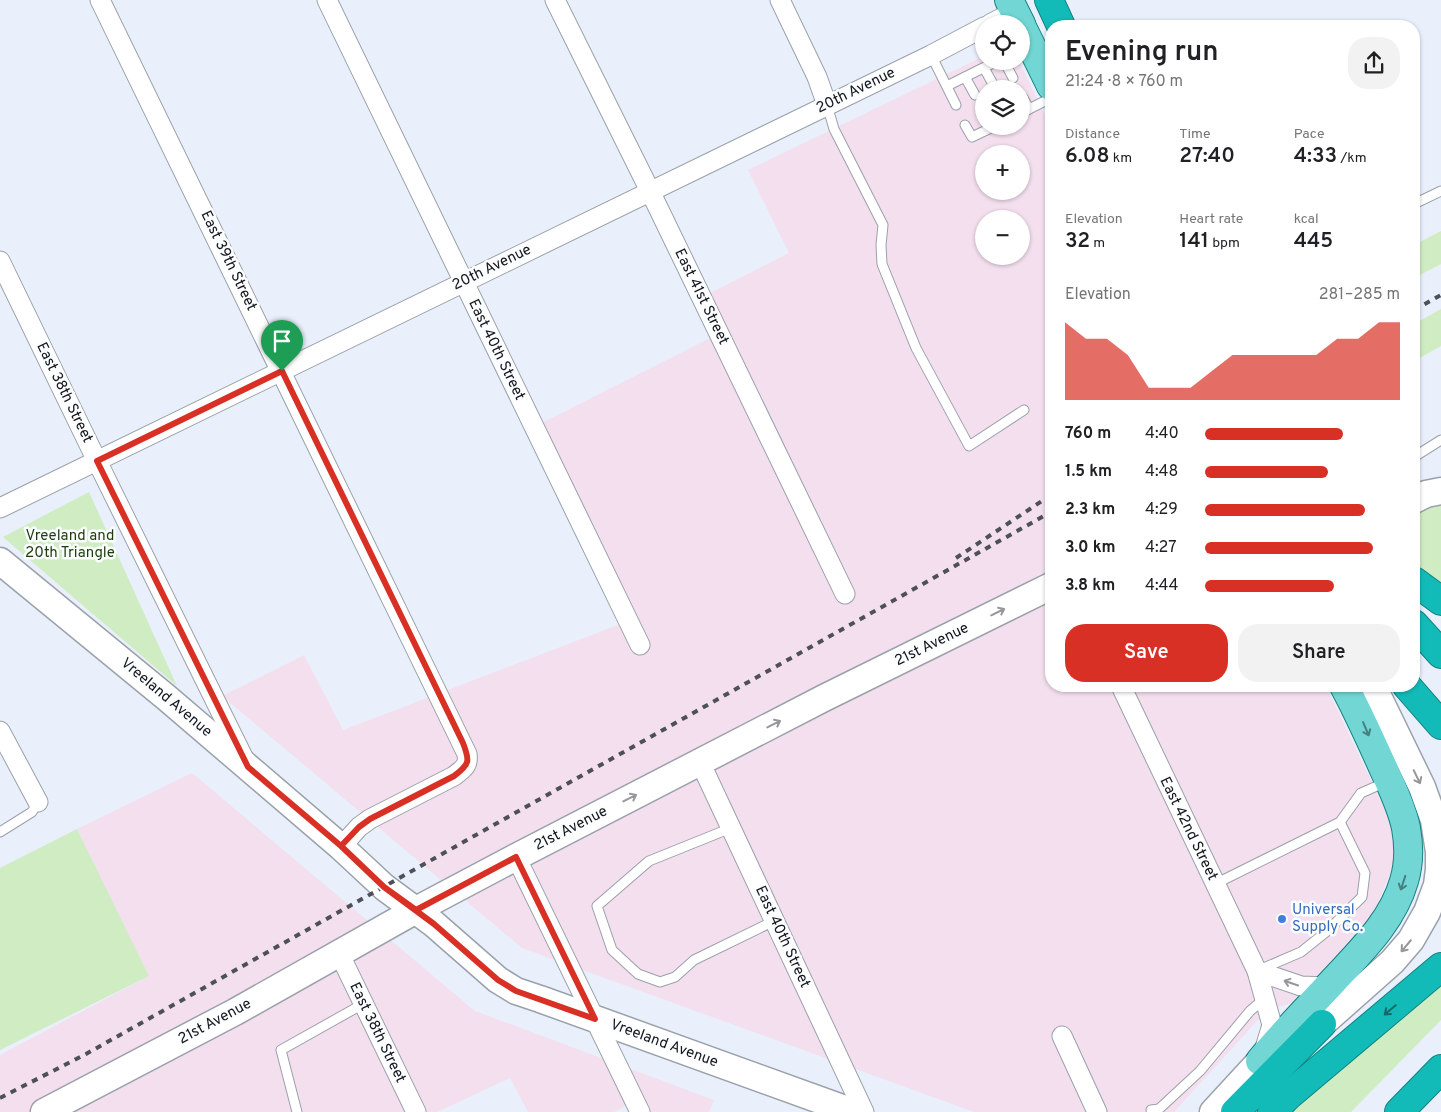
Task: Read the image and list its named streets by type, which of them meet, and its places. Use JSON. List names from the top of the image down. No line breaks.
{"streets":{"main road":["21st Avenue","Vreeland Avenue"],"street":["20th Avenue","East 39th Street","East 41st Street","East 40th Street","East 38th Street","East 42nd Street"]},"crossings":[["20th Avenue","East 39th Street"],["20th Avenue","East 41st Street"],["20th Avenue","East 40th Street"],["20th Avenue","East 38th Street"],["East 39th Street","Vreeland Avenue"],["East 40th Street","21st Avenue"],["East 38th Street","21st Avenue"],["East 38th Street","Vreeland Avenue"],["21st Avenue","Vreeland Avenue"]],"one_way":["21st Avenue"],"parks":["Vreeland and 20th Triangle"],"places":["Universal Supply Co."],"page":{"map_buttons":["+","−"],"heading":["Evening run","21:24 · 8 × 760 m"],"stats":[["Distance","6.08 km"],["Time","27:40"],["Pace","4:33 /km"],["Elevation","32 m"],["Heart rate","141 bpm"],["kcal","445"]],"chart":["Elevation","281–285 m"],"list":[{"name":"760 m","note":"4:40"},{"name":"1.5 km","note":"4:48"},{"name":"2.3 km","note":"4:29"},{"name":"3.0 km","note":"4:27"},{"name":"3.8 km","note":"4:44"}],"buttons":["Save","Share"]}}
